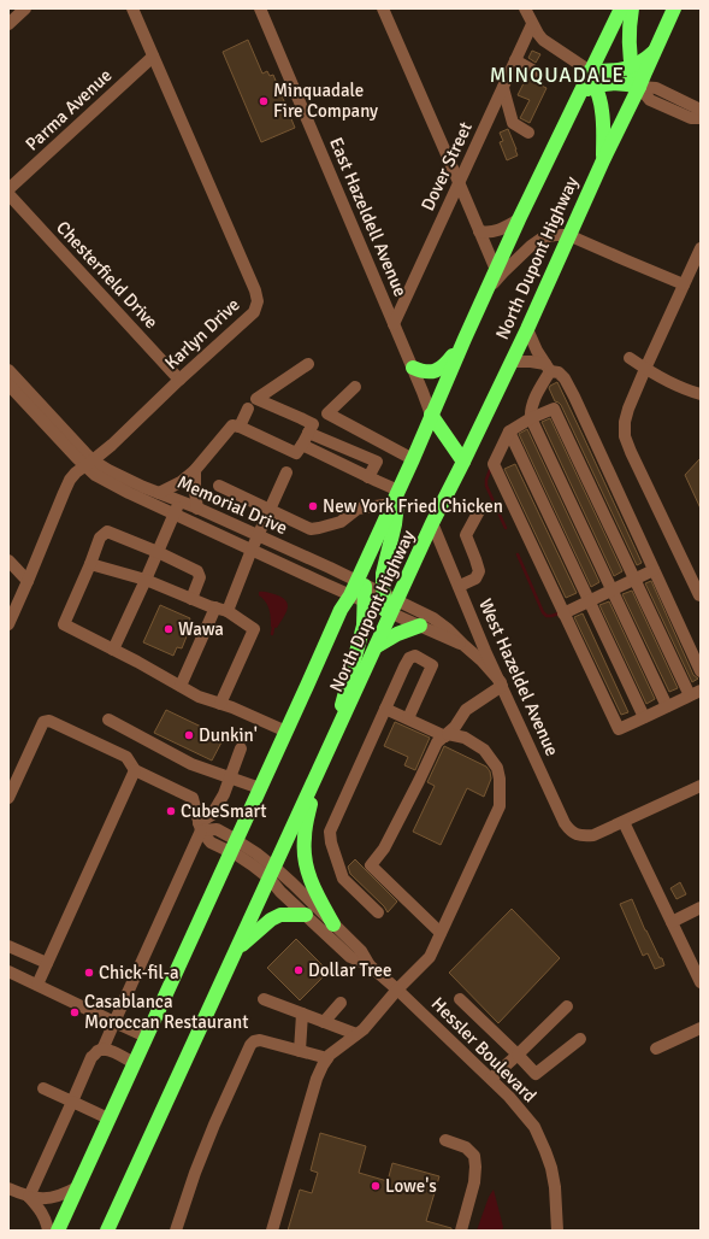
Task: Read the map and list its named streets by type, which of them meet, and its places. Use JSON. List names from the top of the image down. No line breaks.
{"streets":{"highway":["North Dupont Highway"],"street":["Parma Avenue","Dover Street","East Hazeldell Avenue","Chesterfield Drive","Karlyn Drive","Memorial Drive","West Hazeldel Avenue","Hessler Boulevard"]},"crossings":[["Parma Avenue","Karlyn Drive"],["Dover Street","East Hazeldell Avenue"],["East Hazeldell Avenue","North Dupont Highway"],["North Dupont Highway","Memorial Drive"],["North Dupont Highway","West Hazeldel Avenue"],["North Dupont Highway","Hessler Boulevard"],["Chesterfield Drive","Karlyn Drive"],["Karlyn Drive","Memorial Drive"],["Memorial Drive","West Hazeldel Avenue"]],"districts":["MINQUADALE"],"places":["Minquadale Fire Company","New York Fried Chicken","Wawa","Dunkin'","CubeSmart","Dollar Tree","Chick-fil-a","Casablanca Moroccan Restaurant","Lowe's"]}
